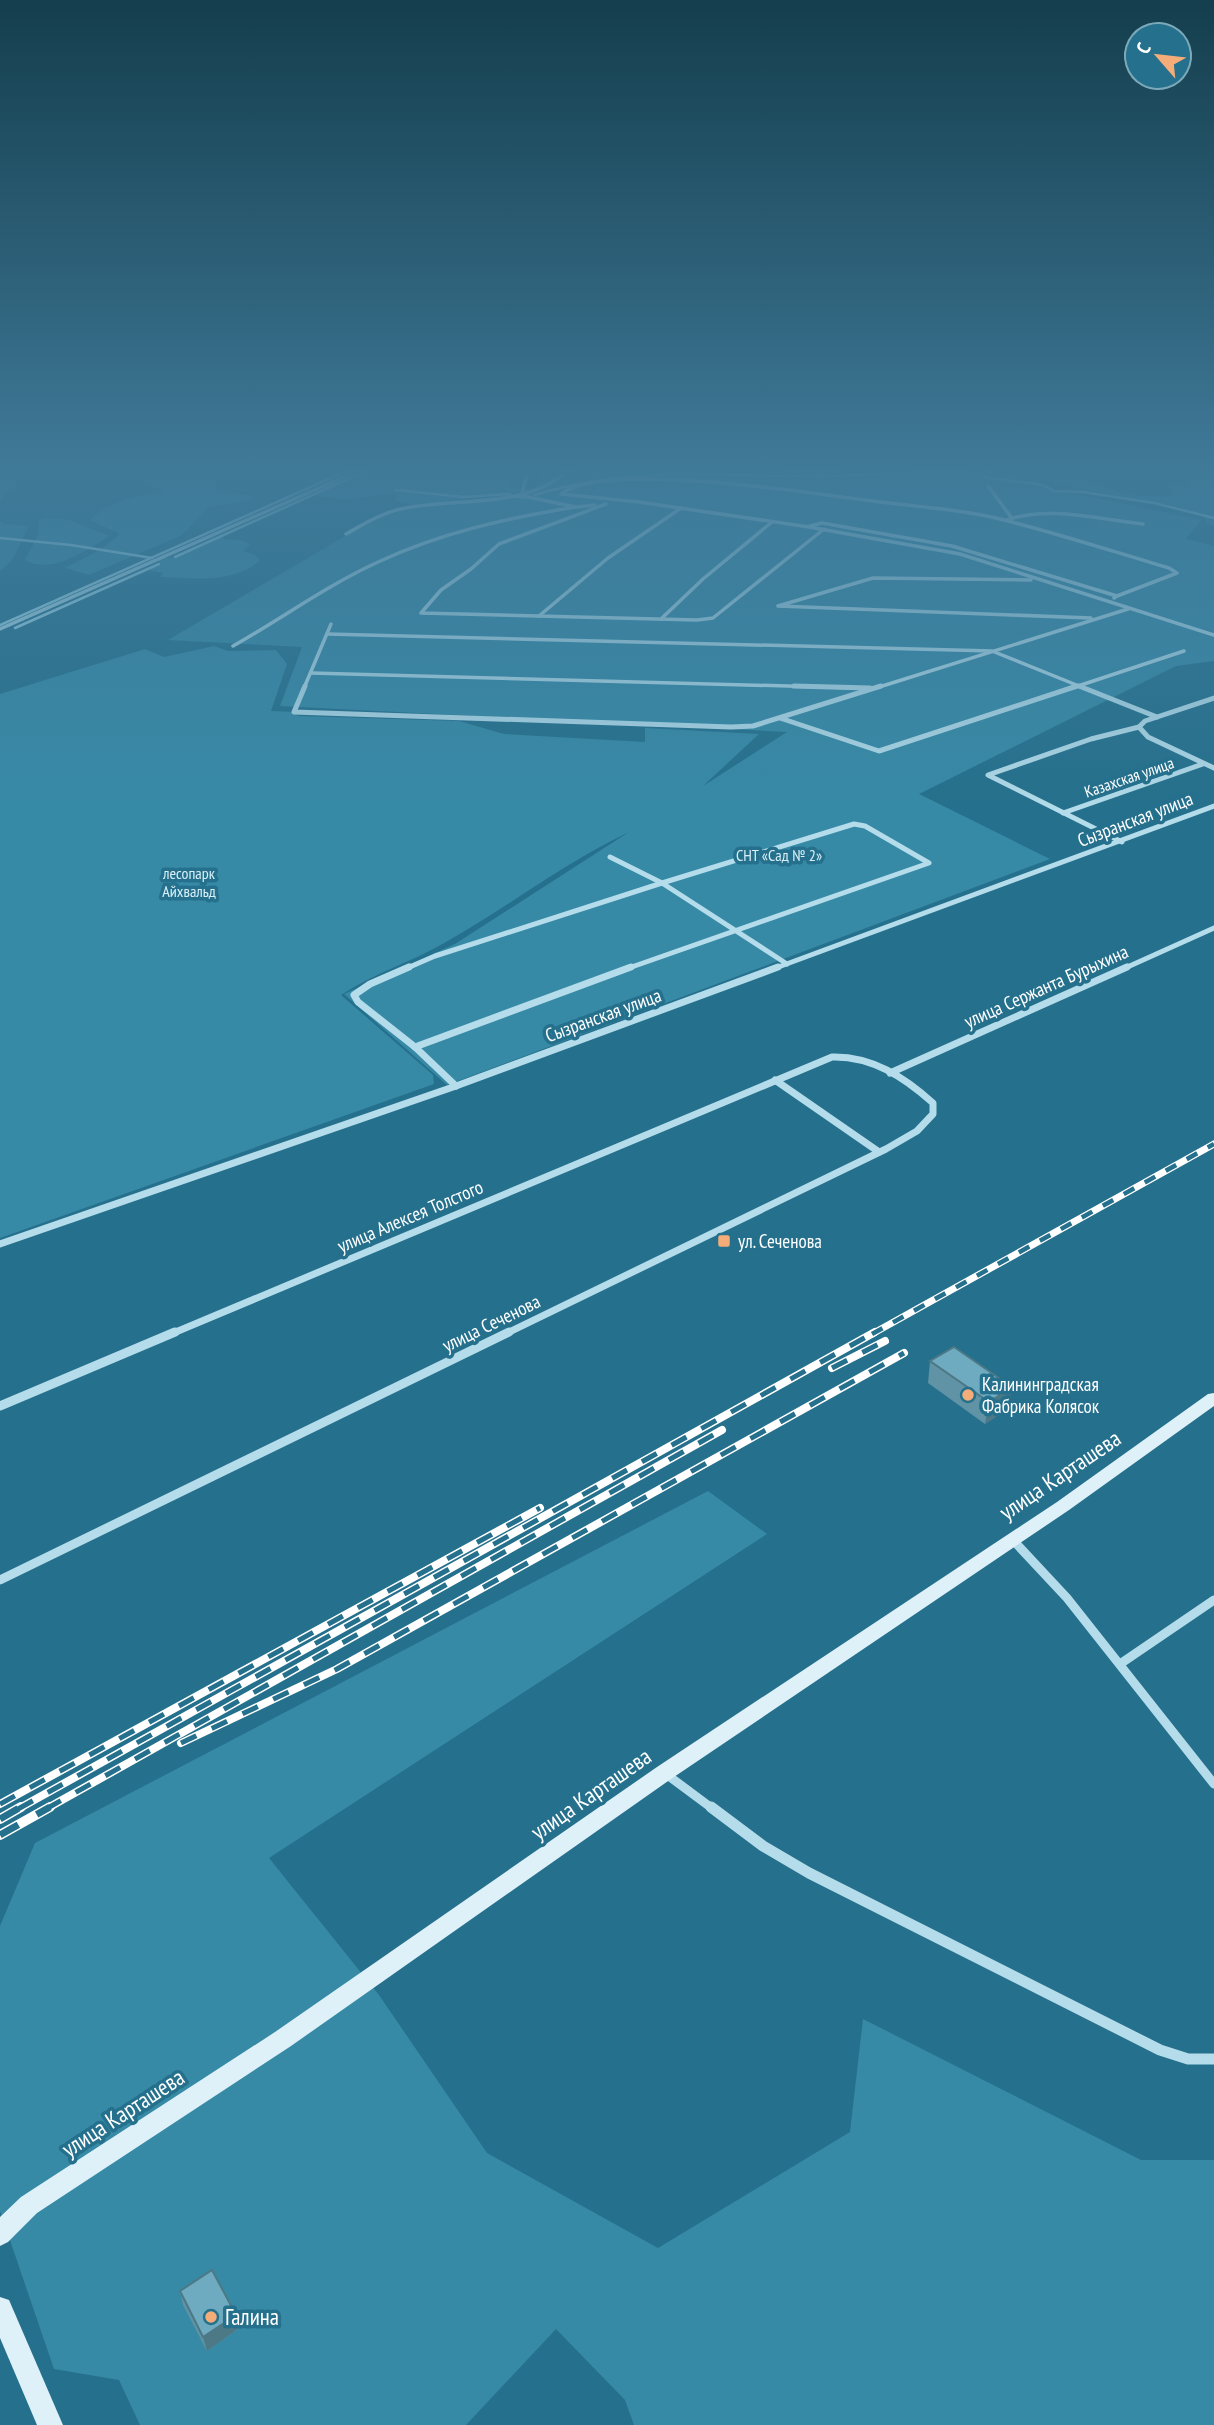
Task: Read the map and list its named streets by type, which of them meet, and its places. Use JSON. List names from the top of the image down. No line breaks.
{"streets":{"main road":["улица Карташева"],"street":["Казахская улица","Сызранская улица","улица Сержанта Бурыхина","улица Алексея Толстого","улица Сеченова"]},"crossings":[["улица Сержанта Бурыхина","улица Алексея Толстого"],["улица Сержанта Бурыхина","улица Сеченова"],["улица Алексея Толстого","улица Сеченова"]],"parks":["СНТ «Сад № 2»","лесопарк Айхвальд"],"places":{"transit":["ул. Сеченова"],"other":["Калининградская Фабрика Колясок","Галина"]},"north":"top left"}
